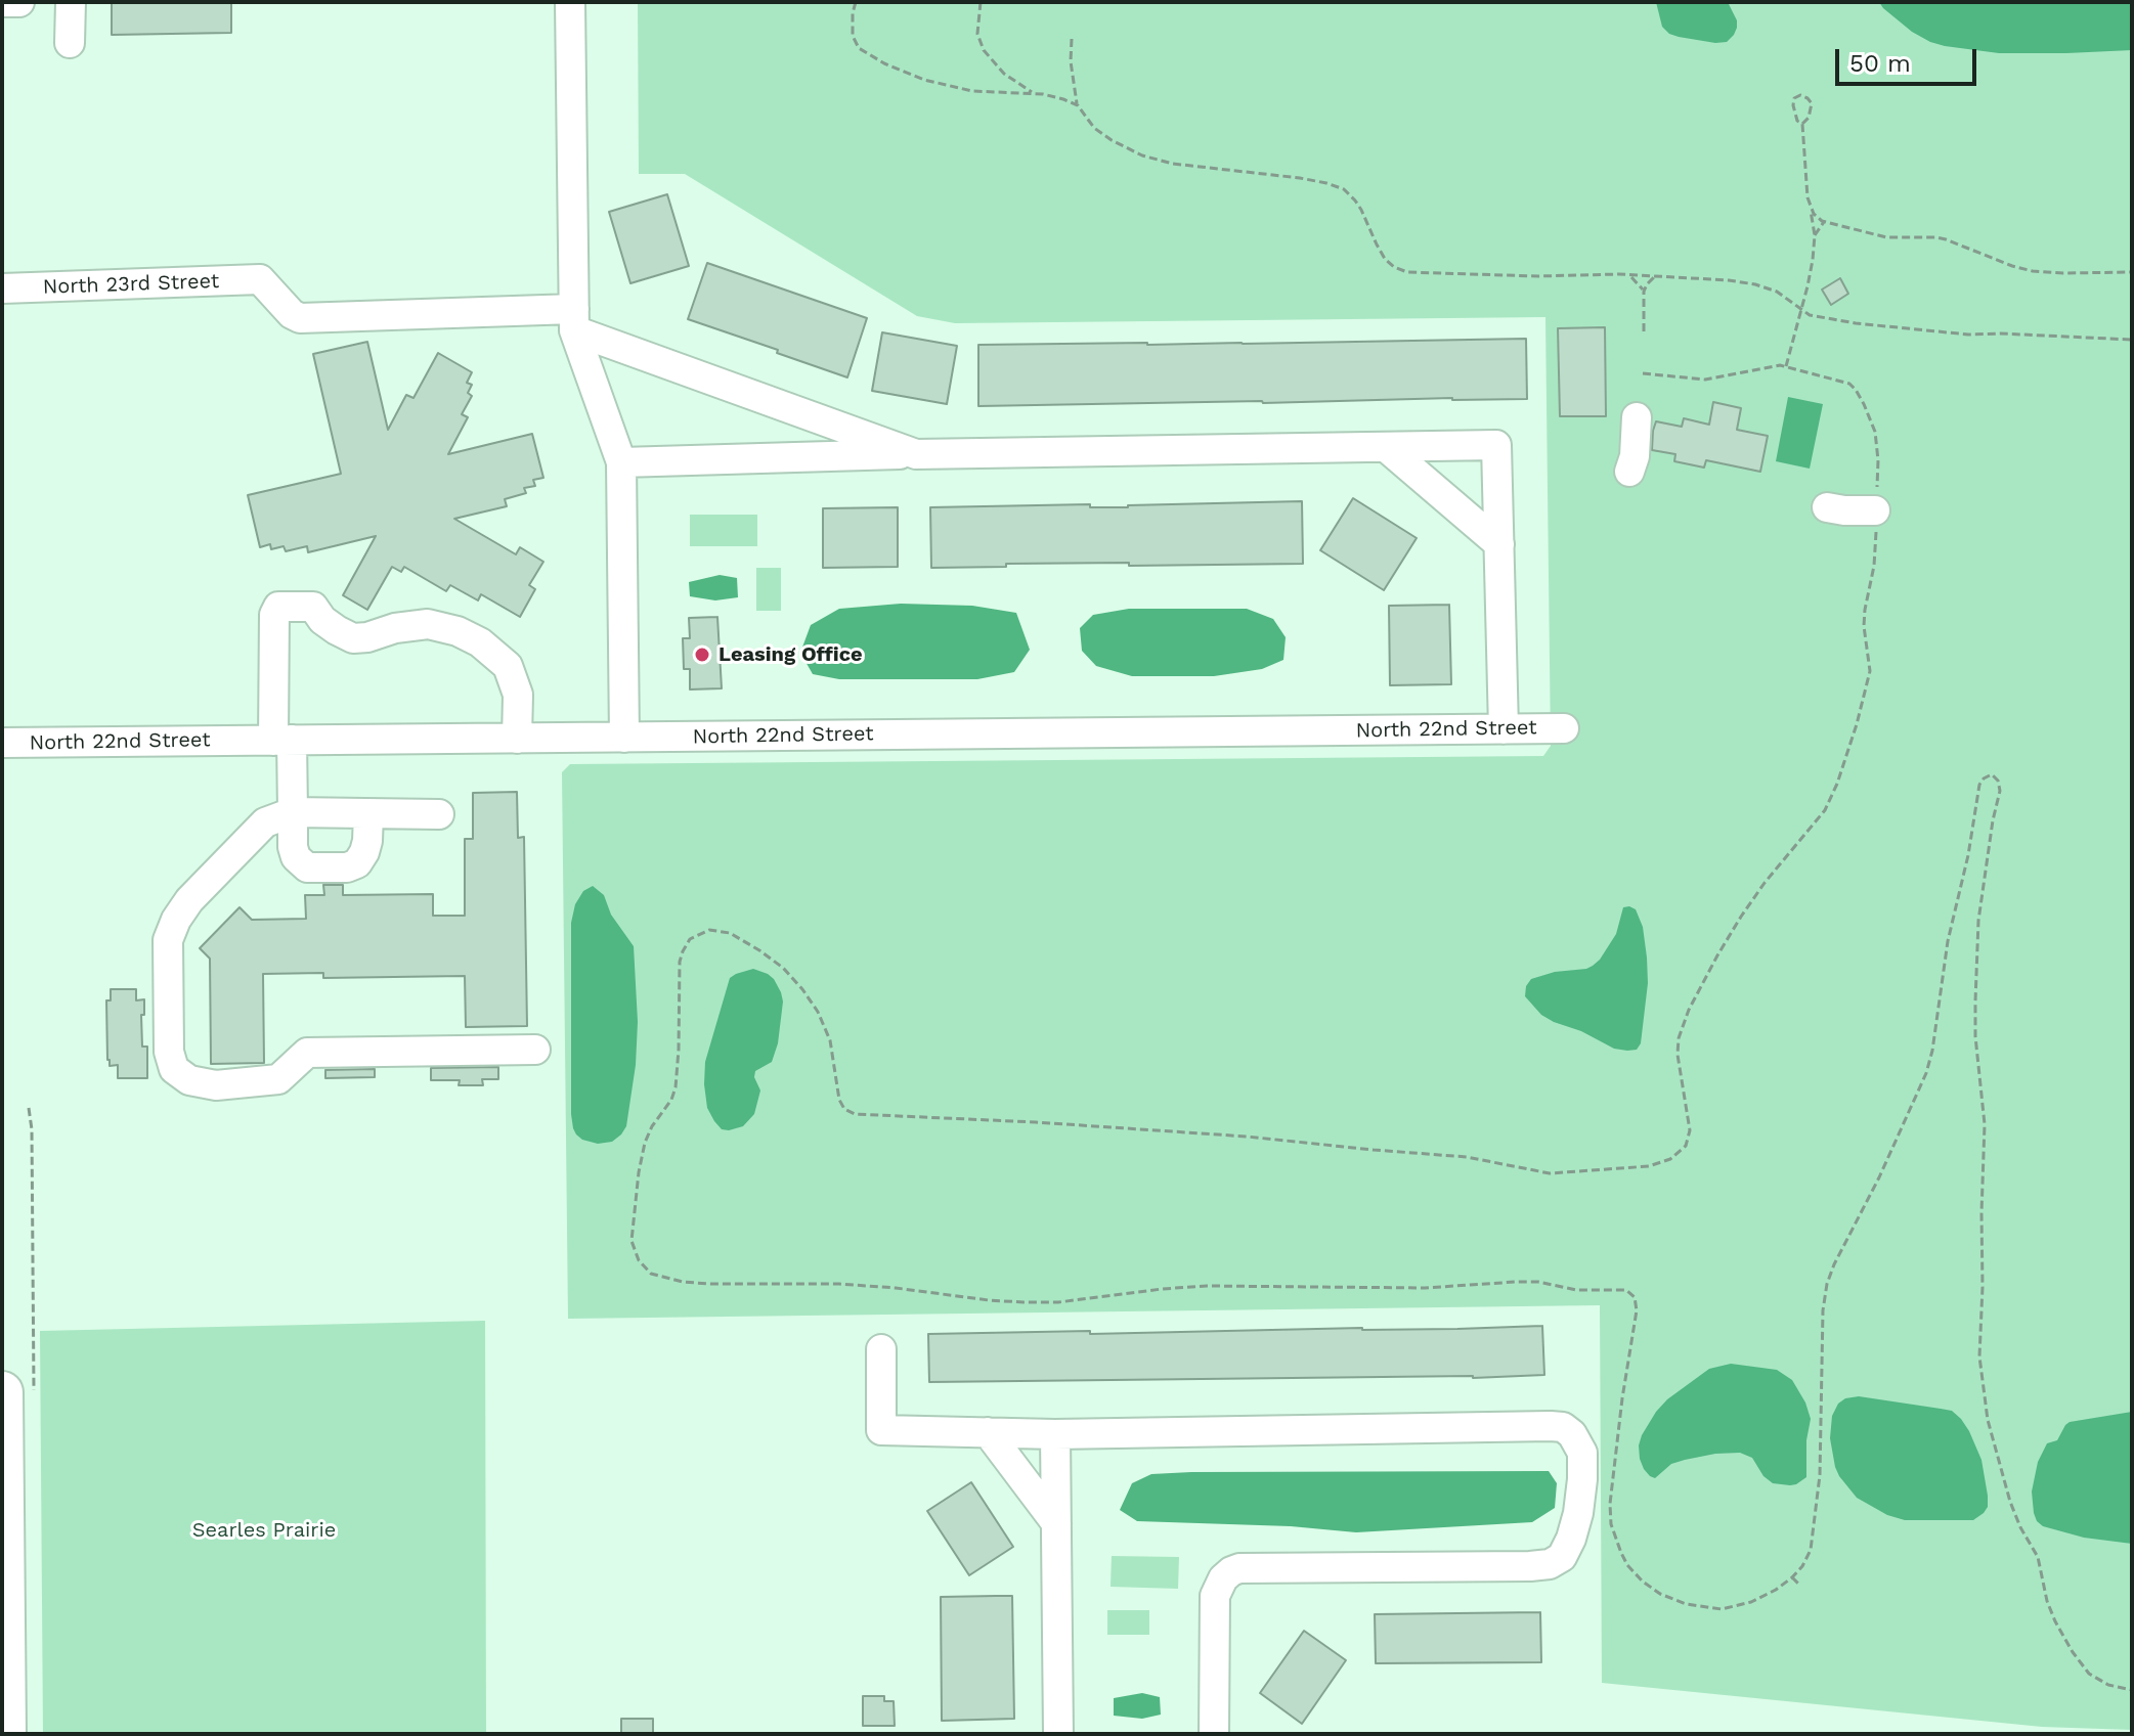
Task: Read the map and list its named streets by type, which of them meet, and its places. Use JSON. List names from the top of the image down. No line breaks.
{"streets":{"street":["North 23rd Street","North 22nd Street"]},"parks":["Searles Prairie"],"places":["Leasing Office"],"scale_bar":"50 m"}
